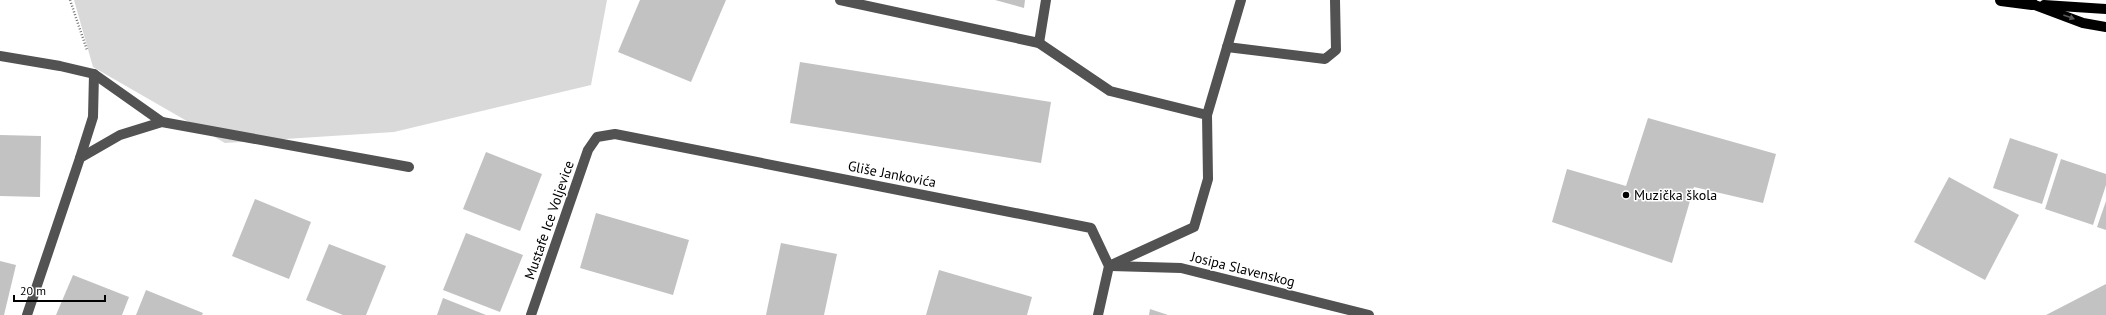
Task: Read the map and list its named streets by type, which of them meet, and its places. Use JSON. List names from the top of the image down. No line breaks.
{"streets":{"street":["Gliše Jankovića","Mustafe Ice Voljevice","Josipa Slavenskog"]},"crossings":[["Gliše Jankovića","Mustafe Ice Voljevice"],["Gliše Jankovića","Josipa Slavenskog"]],"places":["Muzička škola"],"scale_bar":"20 m"}
